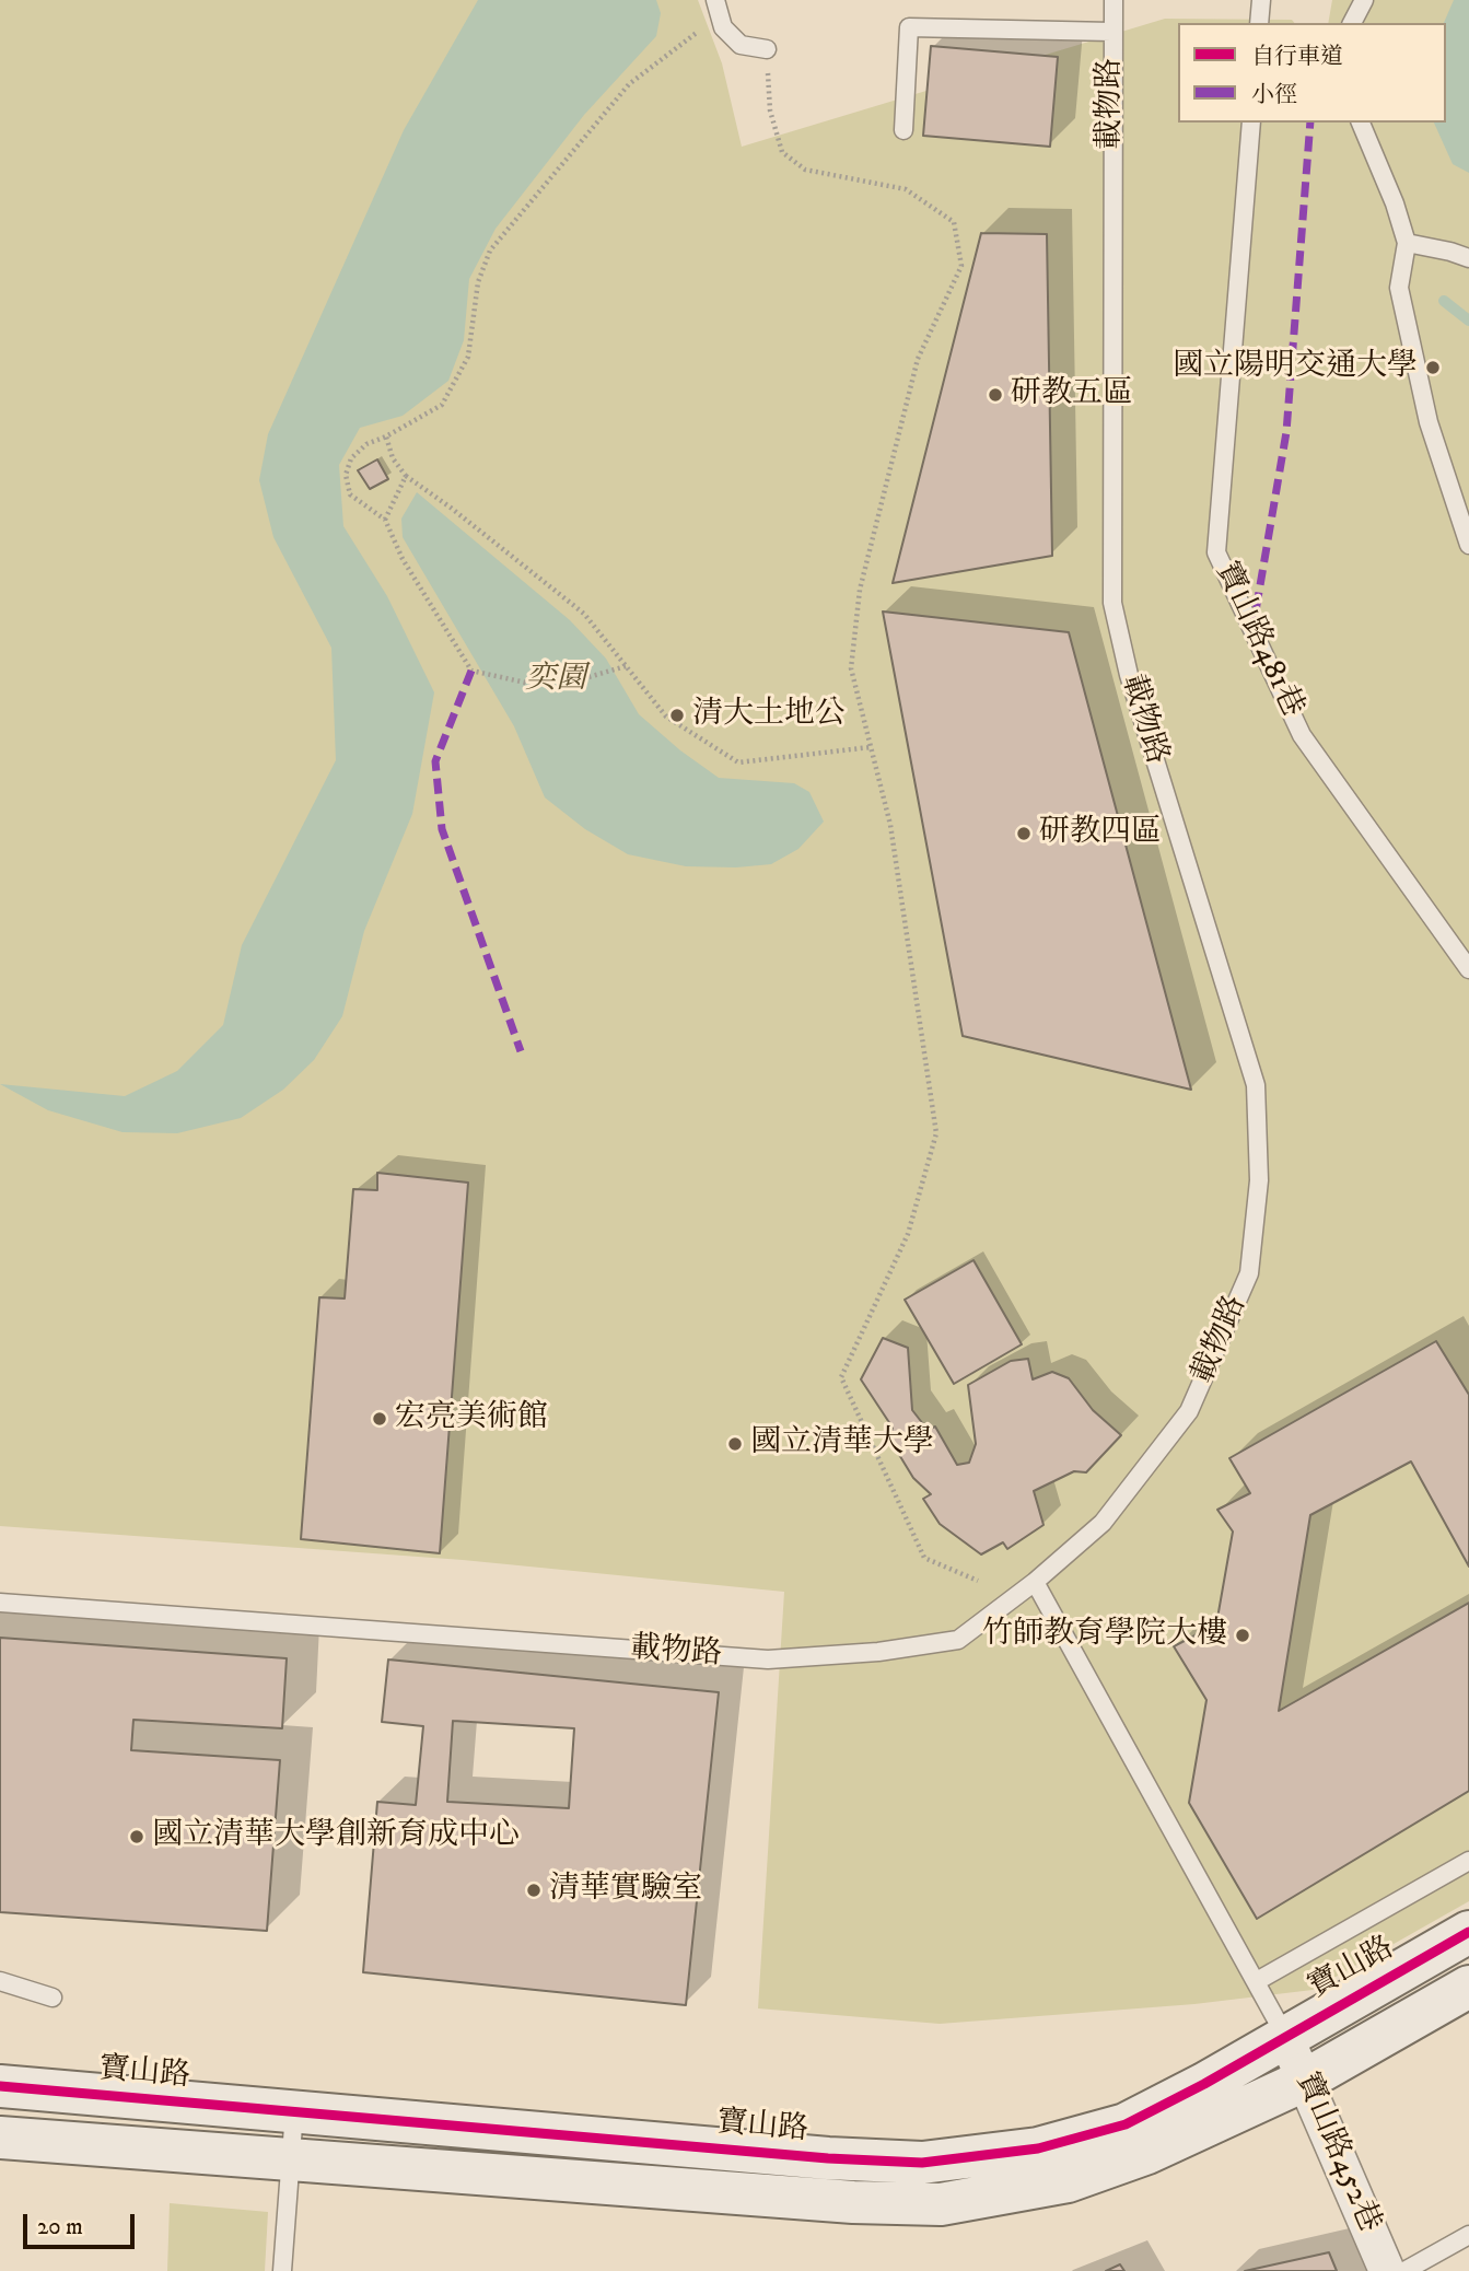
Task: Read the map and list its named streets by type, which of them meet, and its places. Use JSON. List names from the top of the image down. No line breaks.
{"streets":{"street":["寶山路","寶山路452巷"],"lane":["載物路","寶山路481巷"]},"crossings":[["寶山路","寶山路452巷"]],"parks":["奕園"],"places":["國立陽明交通大學","研教五區","清大土地公","研教四區","宏亮美術館","國立清華大學","竹師教育學院大樓","國立清華大學創新育成中心","清華實驗室"],"legend":["自行車道","小徑"],"scale_bar":"20 m"}
